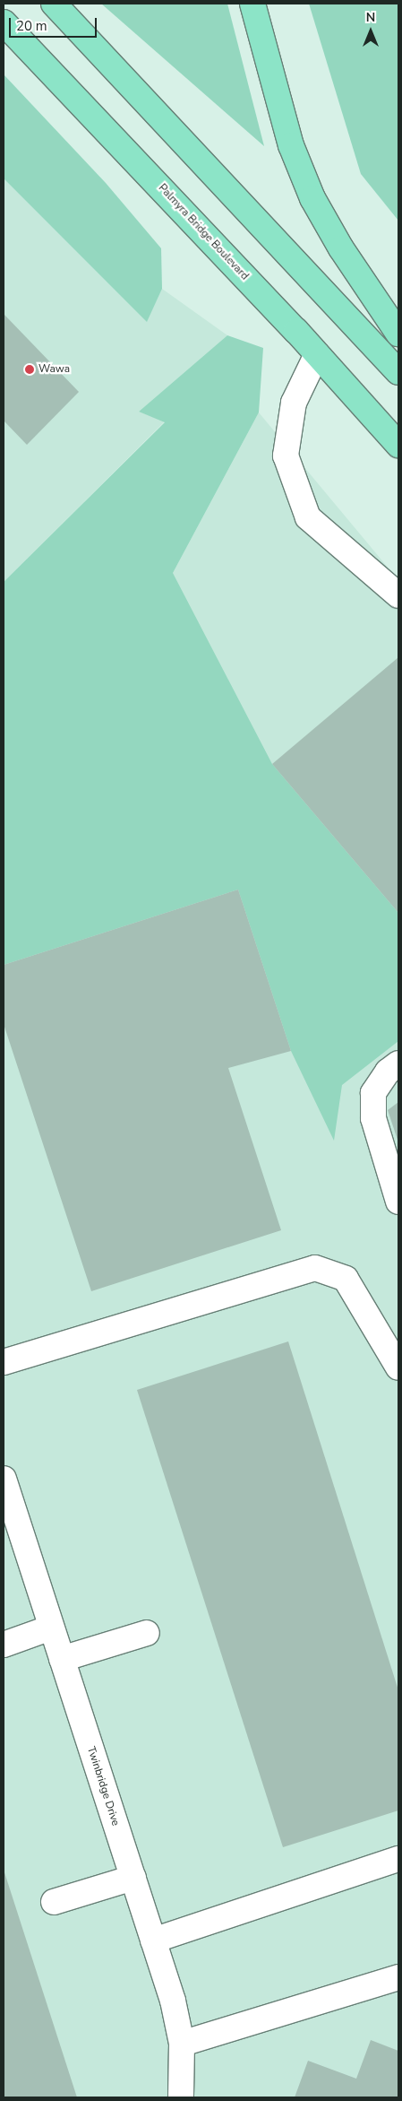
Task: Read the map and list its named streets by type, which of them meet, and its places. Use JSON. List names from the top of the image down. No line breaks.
{"streets":{"highway":["Palmyra Bridge Boulevard"],"street":["Twinbridge Drive"]},"places":["Wawa"],"scale_bar":"20 m","north":"top"}
